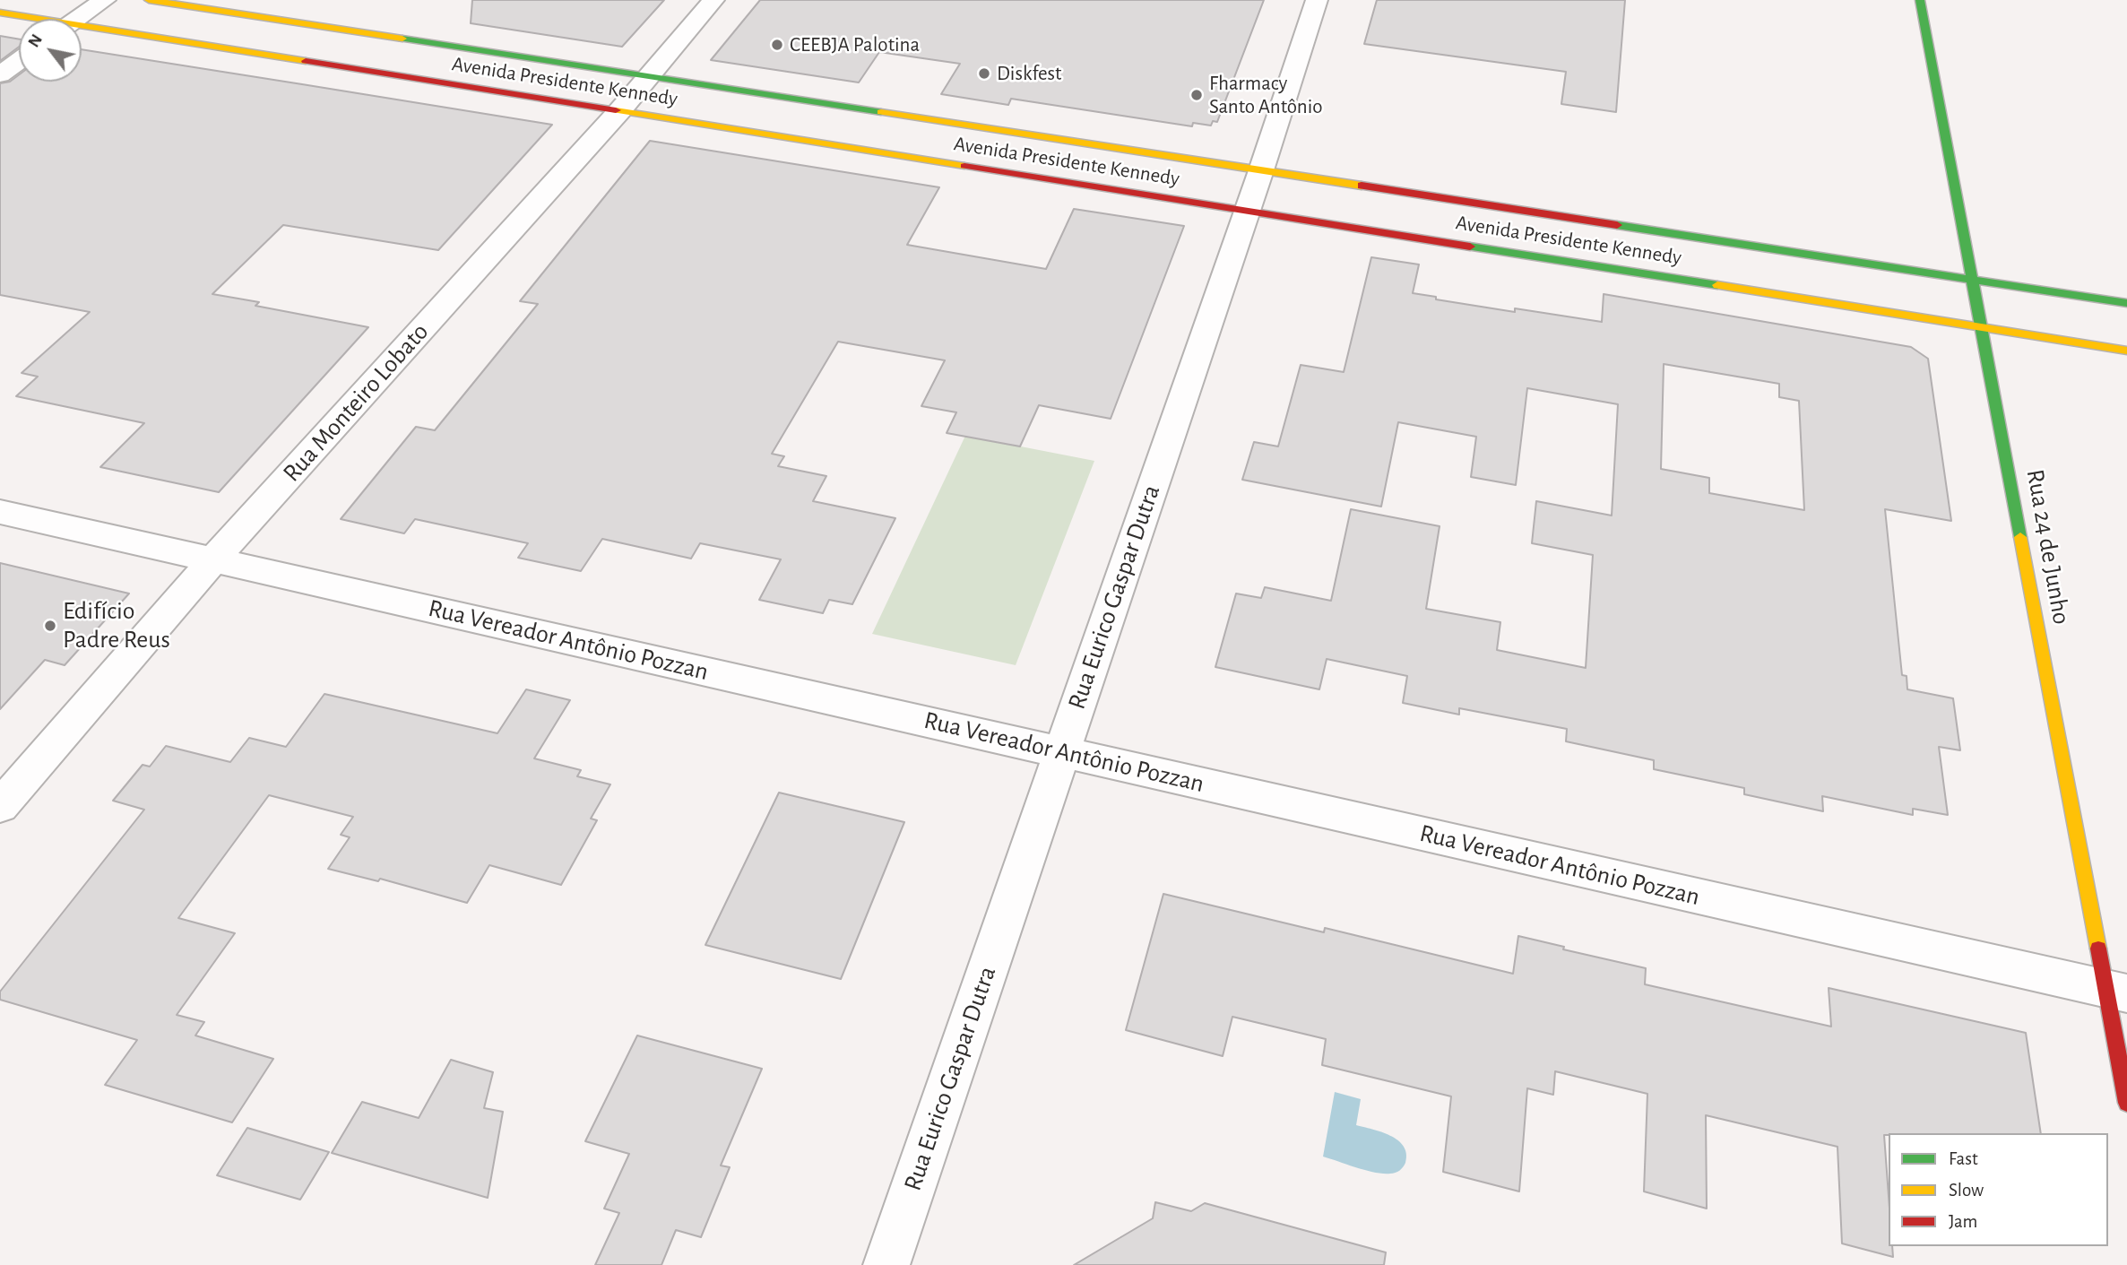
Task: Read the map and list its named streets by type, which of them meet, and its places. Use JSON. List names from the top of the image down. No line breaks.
{"streets":{"main road":["Avenida Presidente Kennedy","Rua 24 de Junho"],"street":["Rua Monteiro Lobato","Rua Eurico Gaspar Dutra","Rua Vereador Antônio Pozzan"]},"crossings":[["Avenida Presidente Kennedy","Rua Monteiro Lobato"],["Avenida Presidente Kennedy","Rua 24 de Junho"],["Avenida Presidente Kennedy","Rua Eurico Gaspar Dutra"],["Rua Monteiro Lobato","Rua Vereador Antônio Pozzan"],["Rua 24 de Junho","Rua Vereador Antônio Pozzan"],["Rua Eurico Gaspar Dutra","Rua Vereador Antônio Pozzan"]],"places":["CEEBJA Palotina","Diskfest","Fharmacy Santo Antônio","Edifício Padre Reus"],"legend":["Fast","Slow","Jam"],"north":"top left"}
